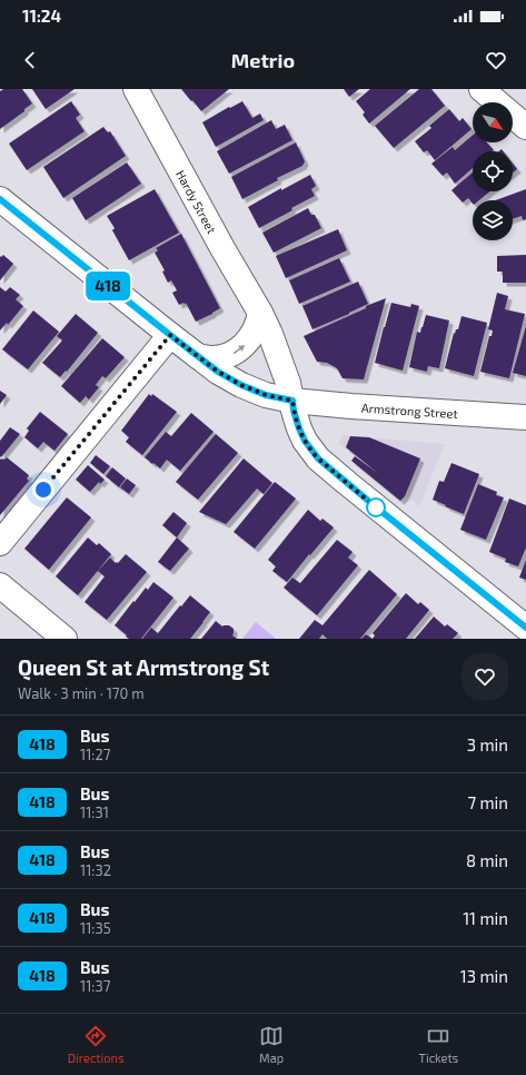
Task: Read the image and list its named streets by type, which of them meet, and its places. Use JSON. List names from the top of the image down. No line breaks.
{"streets":{"street":["Hardy Street","Armstrong Street"]},"crossings":[["Hardy Street","Armstrong Street"]],"lines":["bus line 418"],"north":"bottom right","page":{"status":"11:24","header":"Metrio","on_map":"418","heading":["Queen St at Armstrong St","Walk · 3 min · 170 m"],"list":[{"mark":"418","name":"Bus","note":"11:27","value":"3 min"},{"mark":"418","name":"Bus","note":"11:31","value":"7 min"},{"mark":"418","name":"Bus","note":"11:32","value":"8 min"},{"mark":"418","name":"Bus","note":"11:35","value":"11 min"},{"mark":"418","name":"Bus","note":"11:37","value":"13 min"}],"tabs":["Directions","Map","Tickets"]}}
